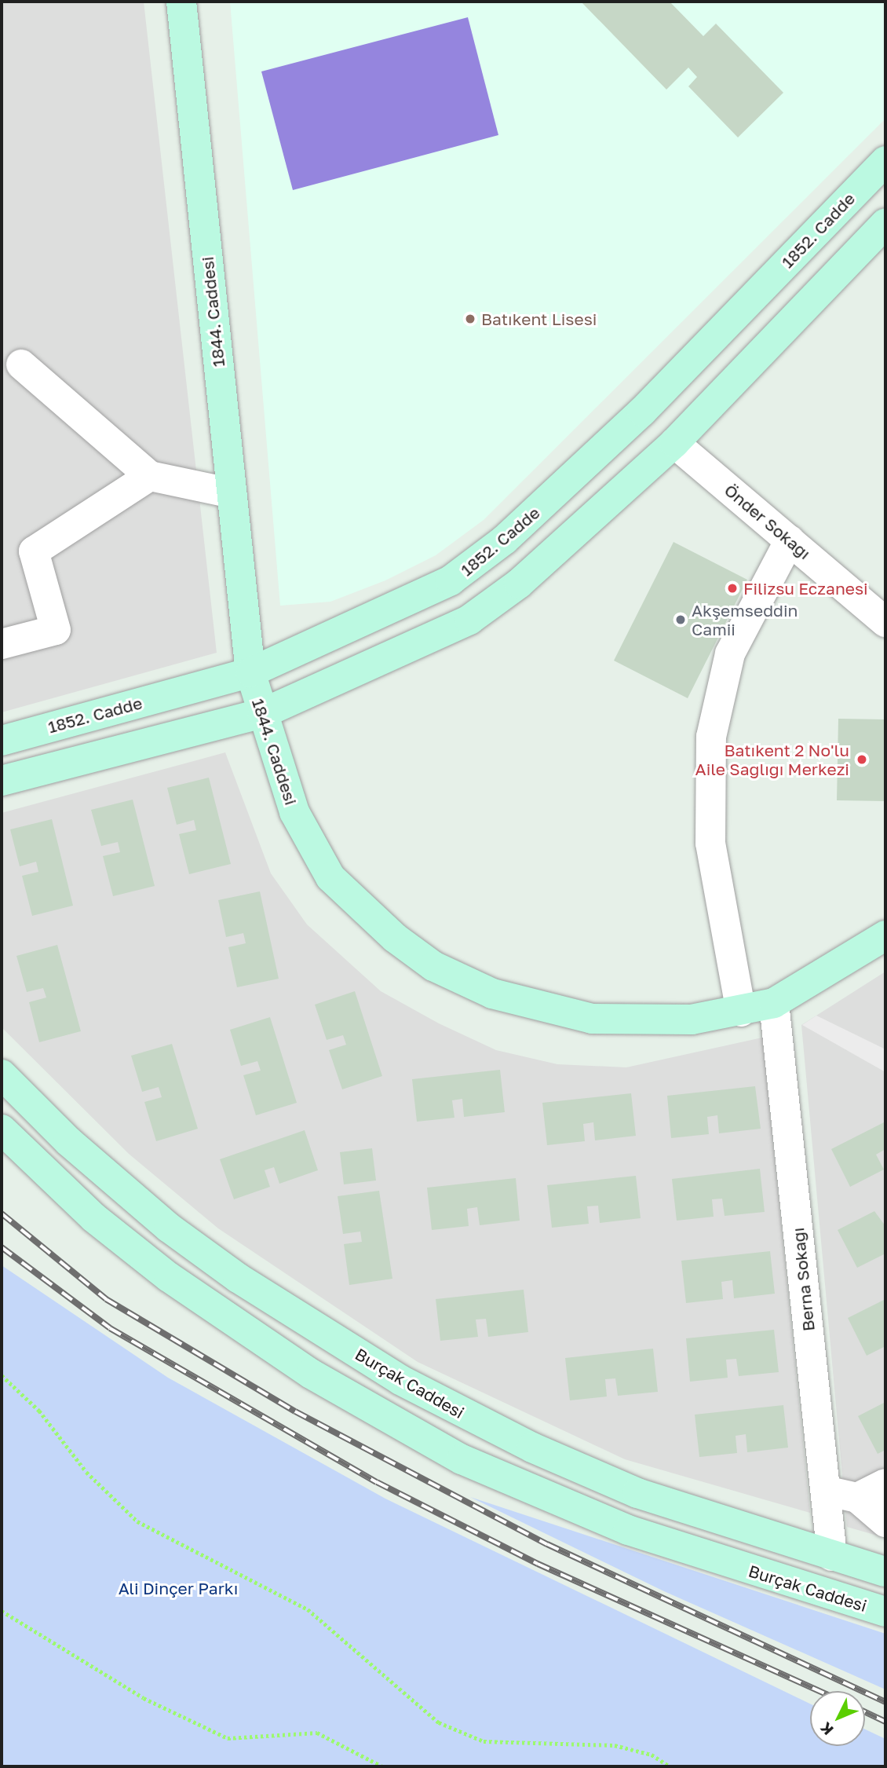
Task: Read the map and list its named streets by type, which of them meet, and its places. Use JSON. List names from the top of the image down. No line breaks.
{"streets":{"street":["1852. Cadde","1844. Caddesi","Önder Sokağı","Berna Sokağı","Burçak Caddesi"]},"crossings":[["1852. Cadde","1844. Caddesi"],["1844. Caddesi","Berna Sokağı"],["Berna Sokağı","Burçak Caddesi"]],"parks":["Ali Dinçer Parkı"],"places":["Batıkent Lisesi","Filizsu Eczanesi","Akşemseddin Camii","Batıkent 2 No'lu Aile Sağlığı Merkezi"],"north":"bottom left"}
